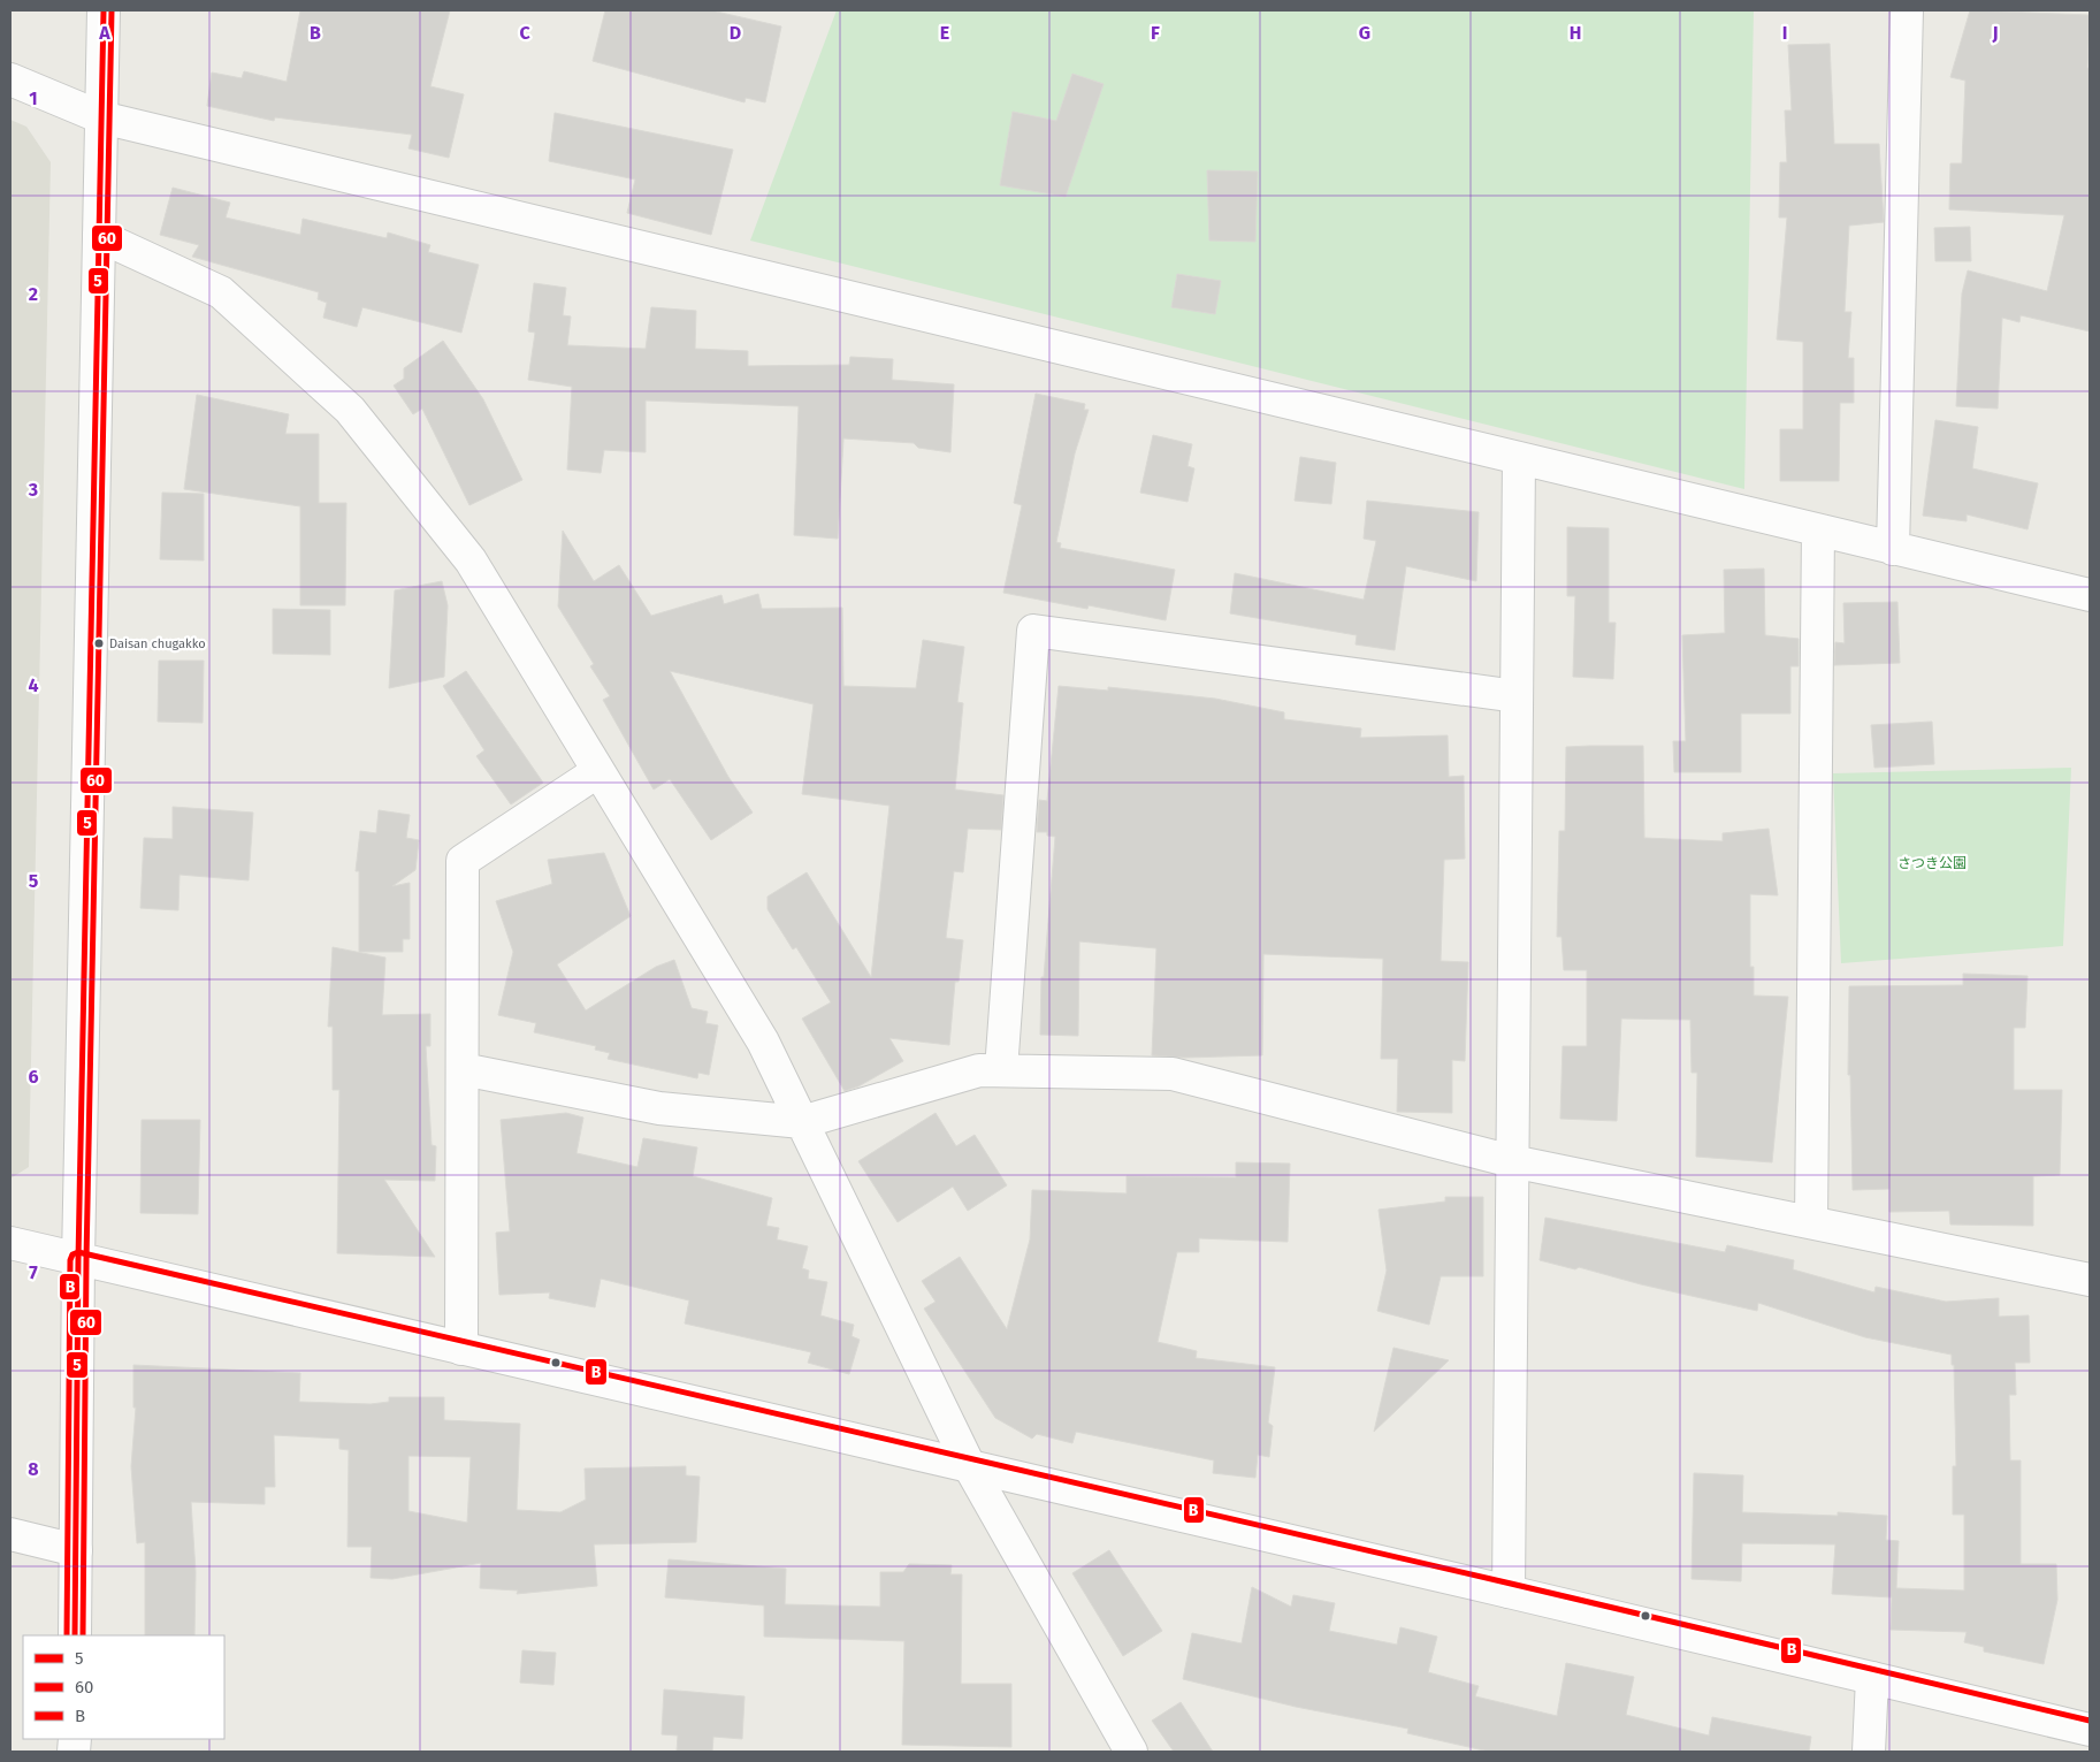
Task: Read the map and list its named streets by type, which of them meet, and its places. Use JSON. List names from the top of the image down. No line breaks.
{"parks":["さつき公園"],"places":["Daisan chugakko"],"lines":["transit line 5","transit line 60","transit line B"],"legend":["5","60","B"],"grid":{"columns":["A","B","C","D","E","F","G","H","I","J"],"rows":["1","2","3","4","5","6","7","8"]}}
